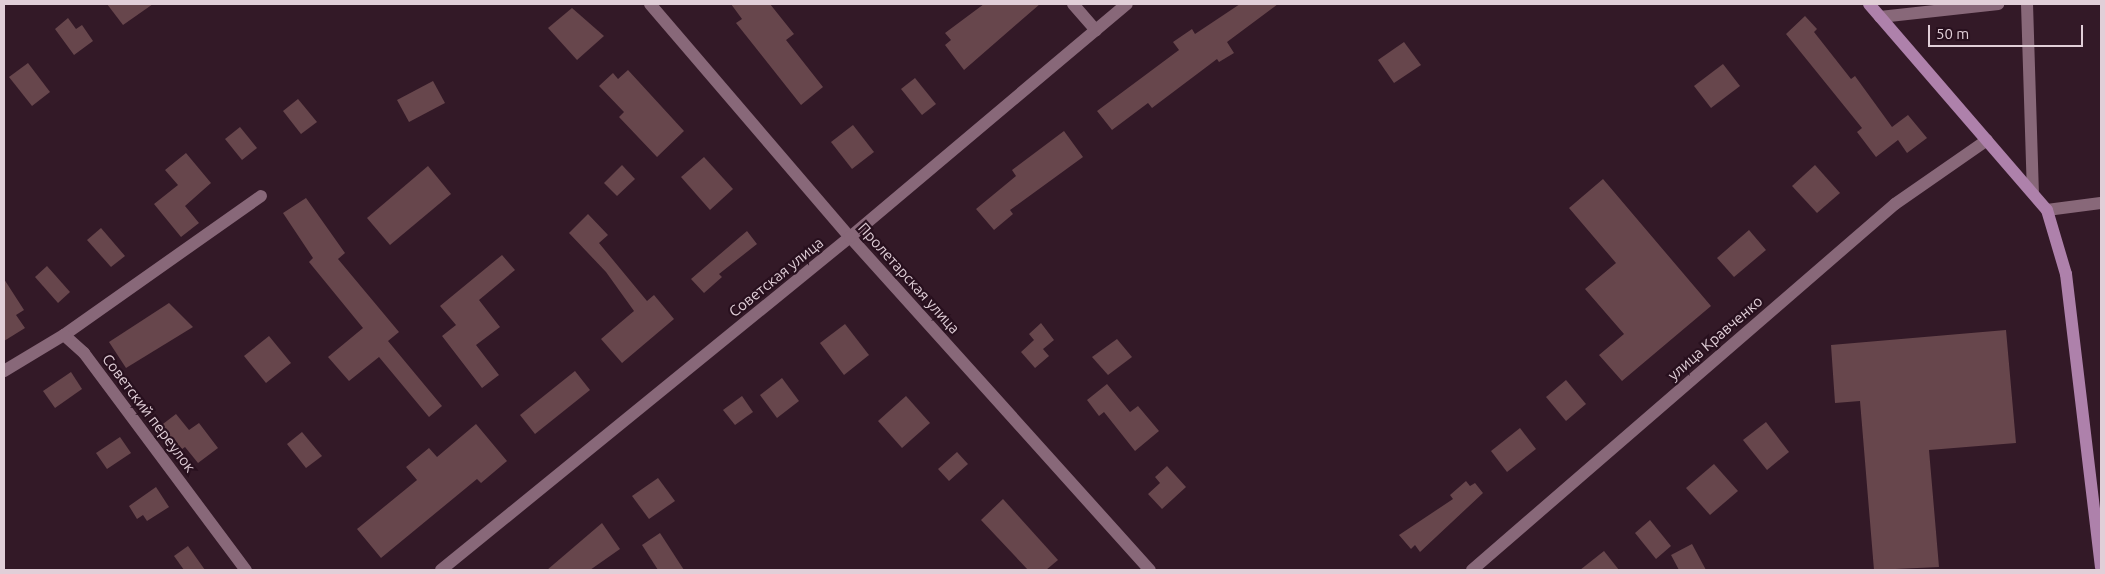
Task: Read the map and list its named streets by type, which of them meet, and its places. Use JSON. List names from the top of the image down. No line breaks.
{"streets":{"street":["Советская улица","Пролетарская улица","улица Кравченко","Советский переулок"]},"crossings":[["Советская улица","Пролетарская улица"]],"scale_bar":"50 m"}
